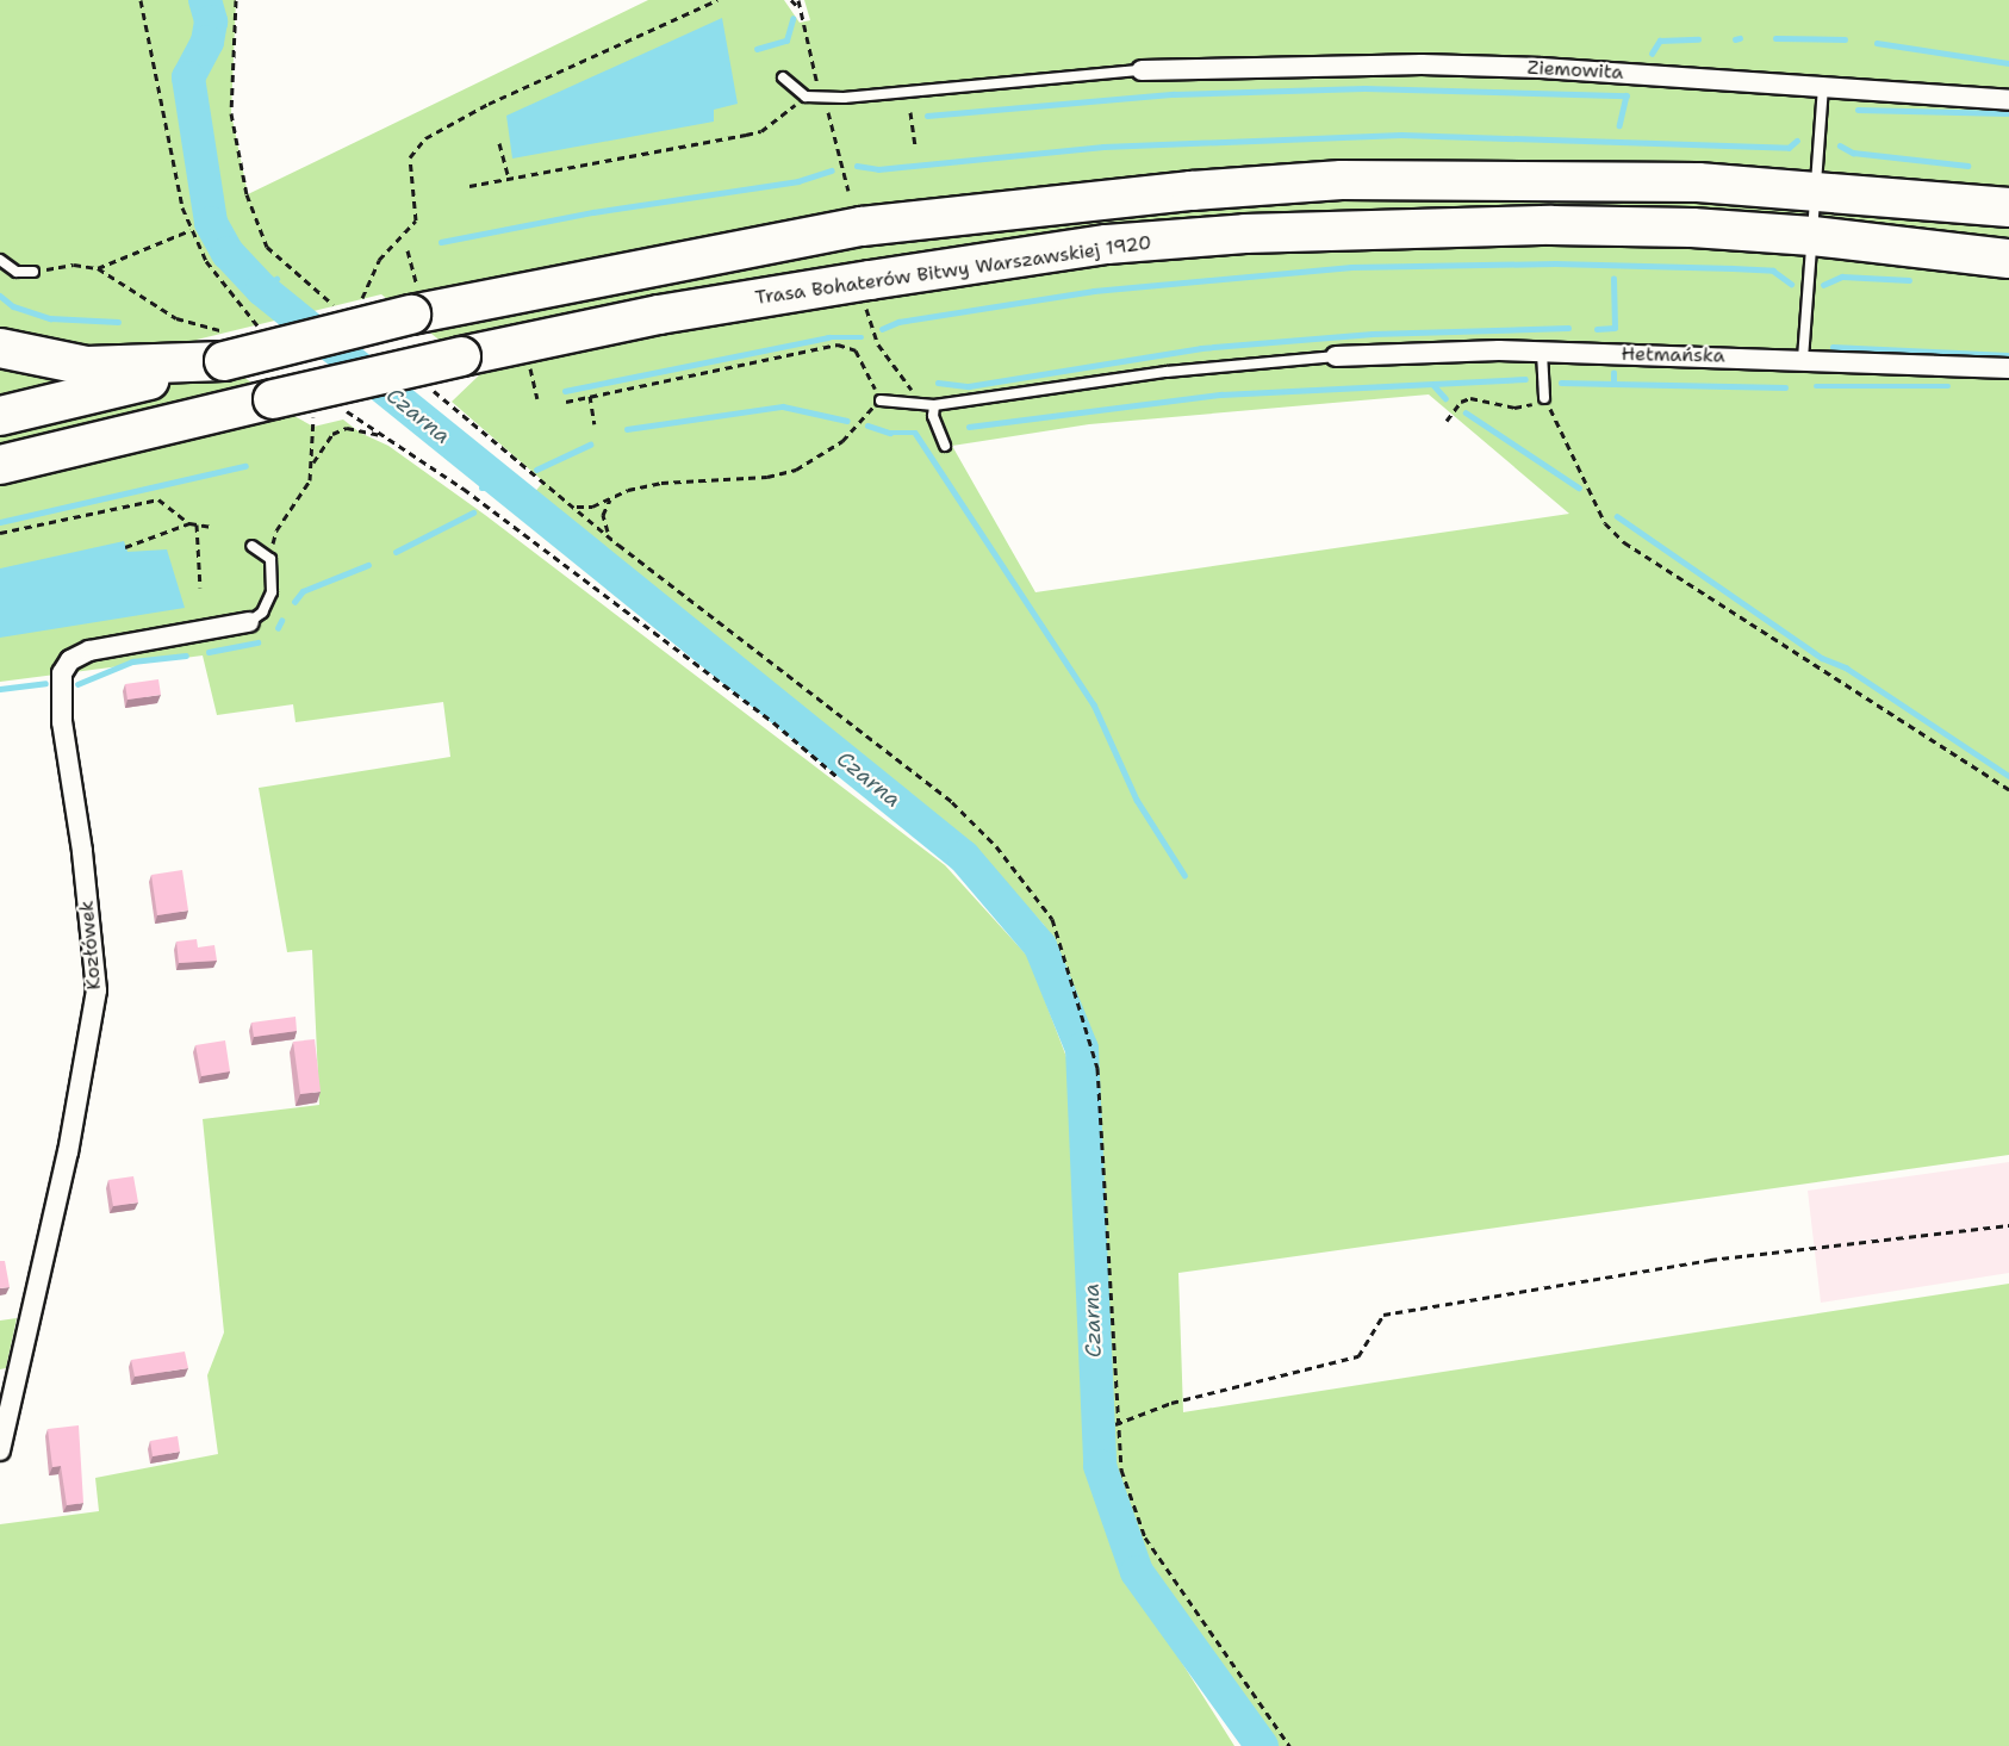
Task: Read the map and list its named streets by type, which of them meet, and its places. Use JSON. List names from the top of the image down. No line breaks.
{"streets":{"highway":["Trasa Bohaterów Bitwy Warszawskiej 1920"],"street":["Ziemowita","Hetmańska","Kozłówek"]},"water":["Czarna"]}
